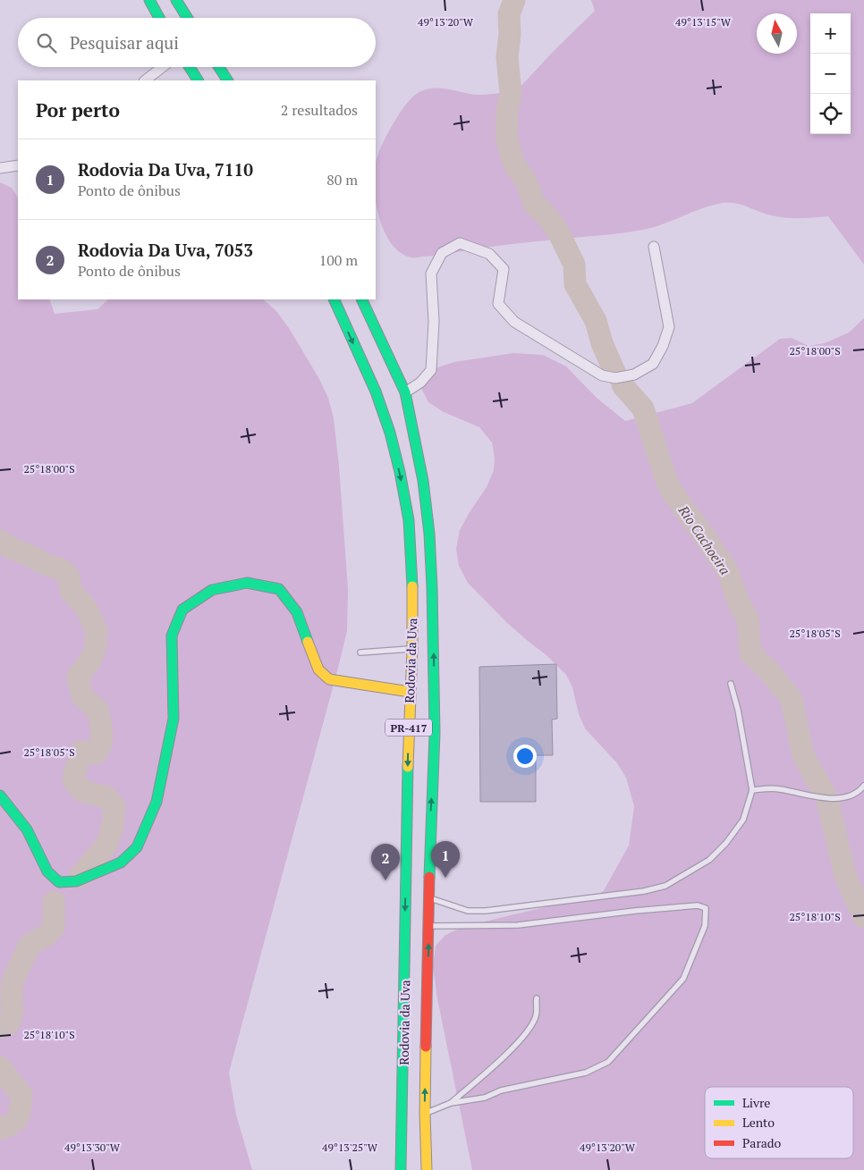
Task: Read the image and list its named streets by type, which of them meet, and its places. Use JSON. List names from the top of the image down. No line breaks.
{"streets":{"main road":["Rodovia da Uva","PR-417"]},"water":["Rio Cachoeira"],"legend":["Livre","Lento","Parado"],"north":"top","page":{"map_buttons":["+","−"],"search":"Pesquisar aqui","heading":["Por perto","2 resultados"],"list":[{"mark":"1","name":"Rodovia Da Uva, 7110","note":"Ponto de ônibus","value":"80 m"},{"mark":"2","name":"Rodovia Da Uva, 7053","note":"Ponto de ônibus","value":"100 m"}],"pins":["1","2"]},"coordinates":["49°13'20\"W","49°13'15\"W","25°18'00\"S","25°18'05\"S","25°18'10\"S","49°13'30\"W","49°13'25\"W"]}
